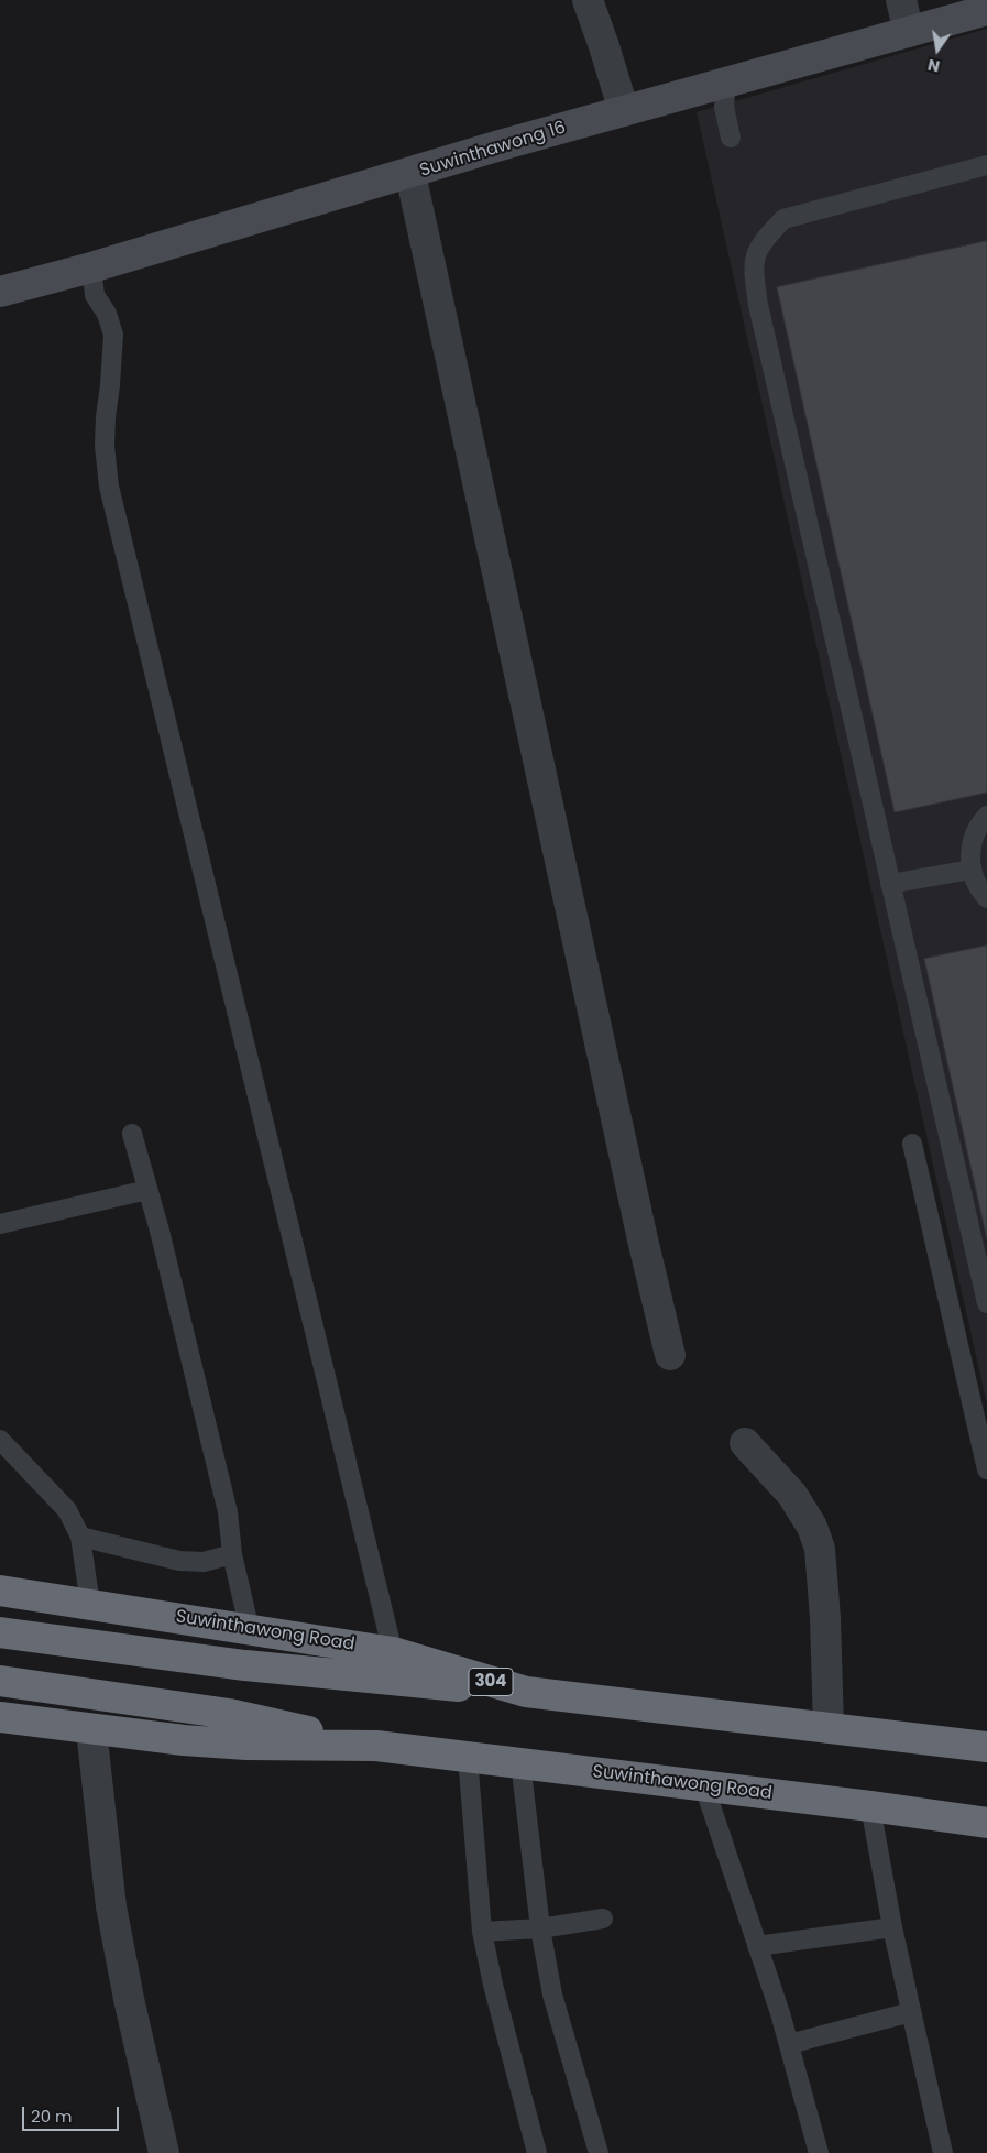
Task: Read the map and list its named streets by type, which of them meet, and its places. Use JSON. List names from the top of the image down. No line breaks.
{"streets":{"highway":["Suwinthawong Road","304"],"street":["Suwinthawong 16"]},"scale_bar":"20 m","north":"bottom"}
